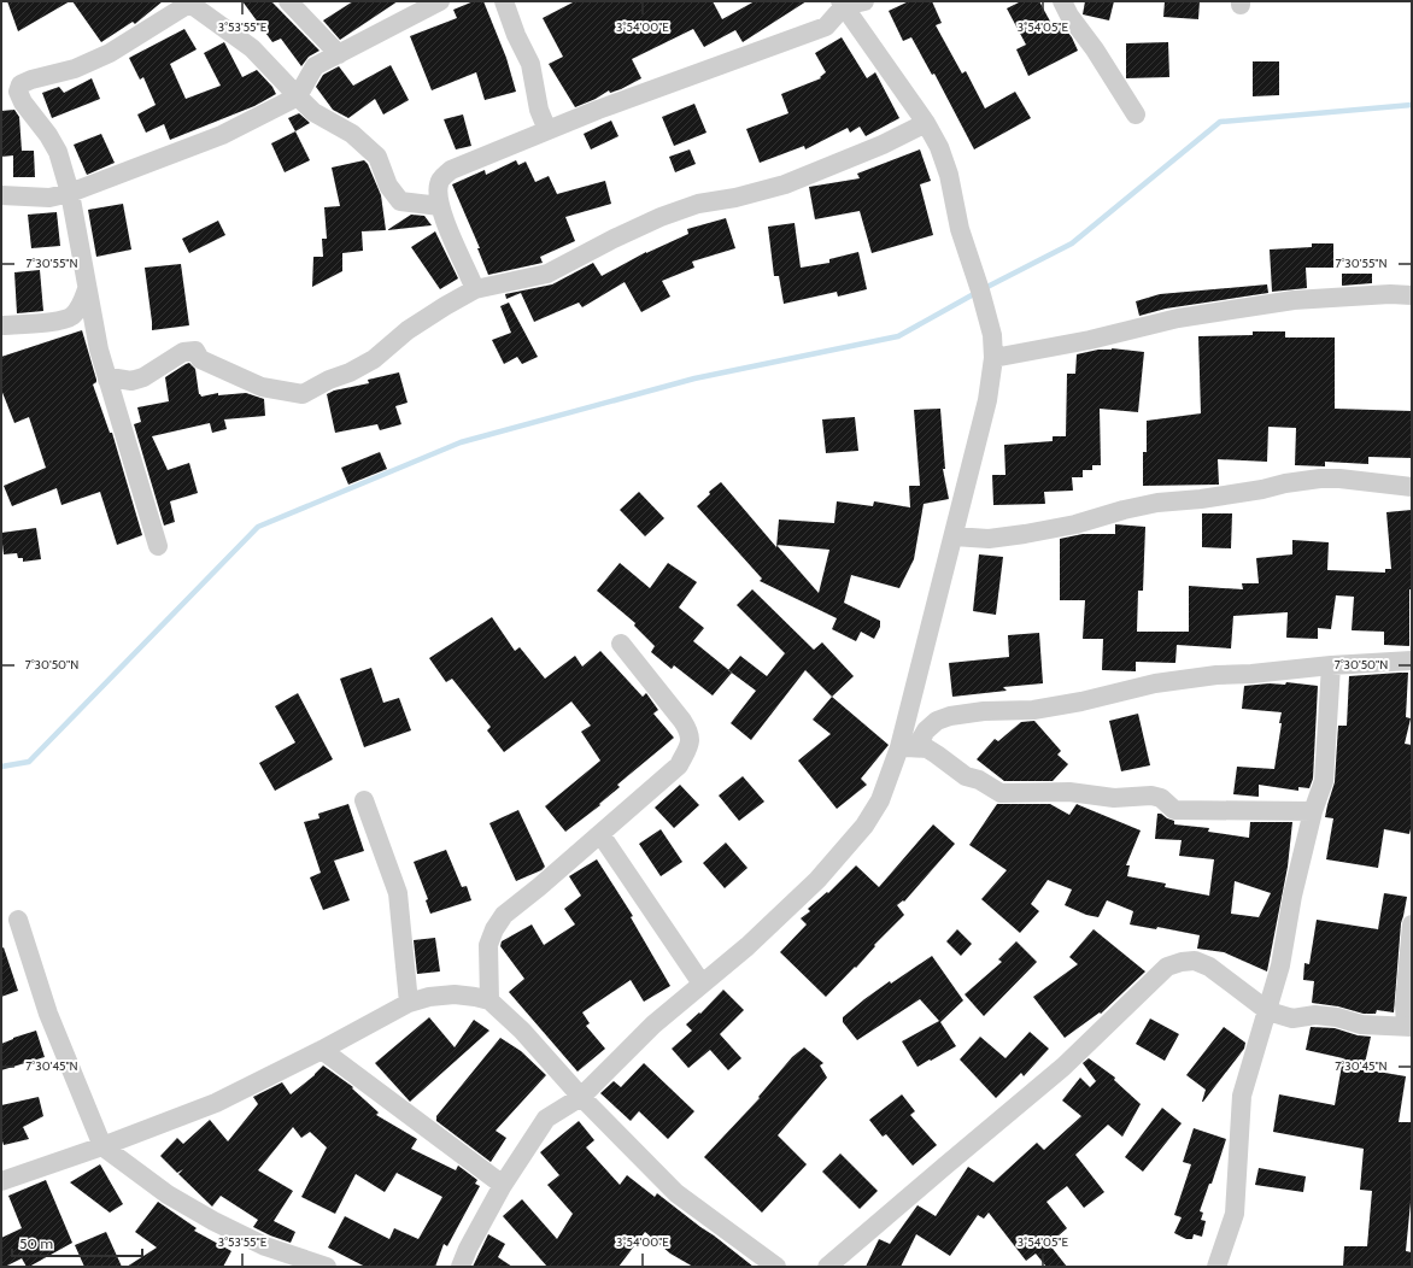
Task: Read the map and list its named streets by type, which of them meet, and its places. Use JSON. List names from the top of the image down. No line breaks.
{"scale_bar":"50 m","coordinates":["3°53'55\"E","3°54'00\"E","3°54'05\"E","7°30'55\"N","7°30'50\"N","7°30'45\"N"]}
